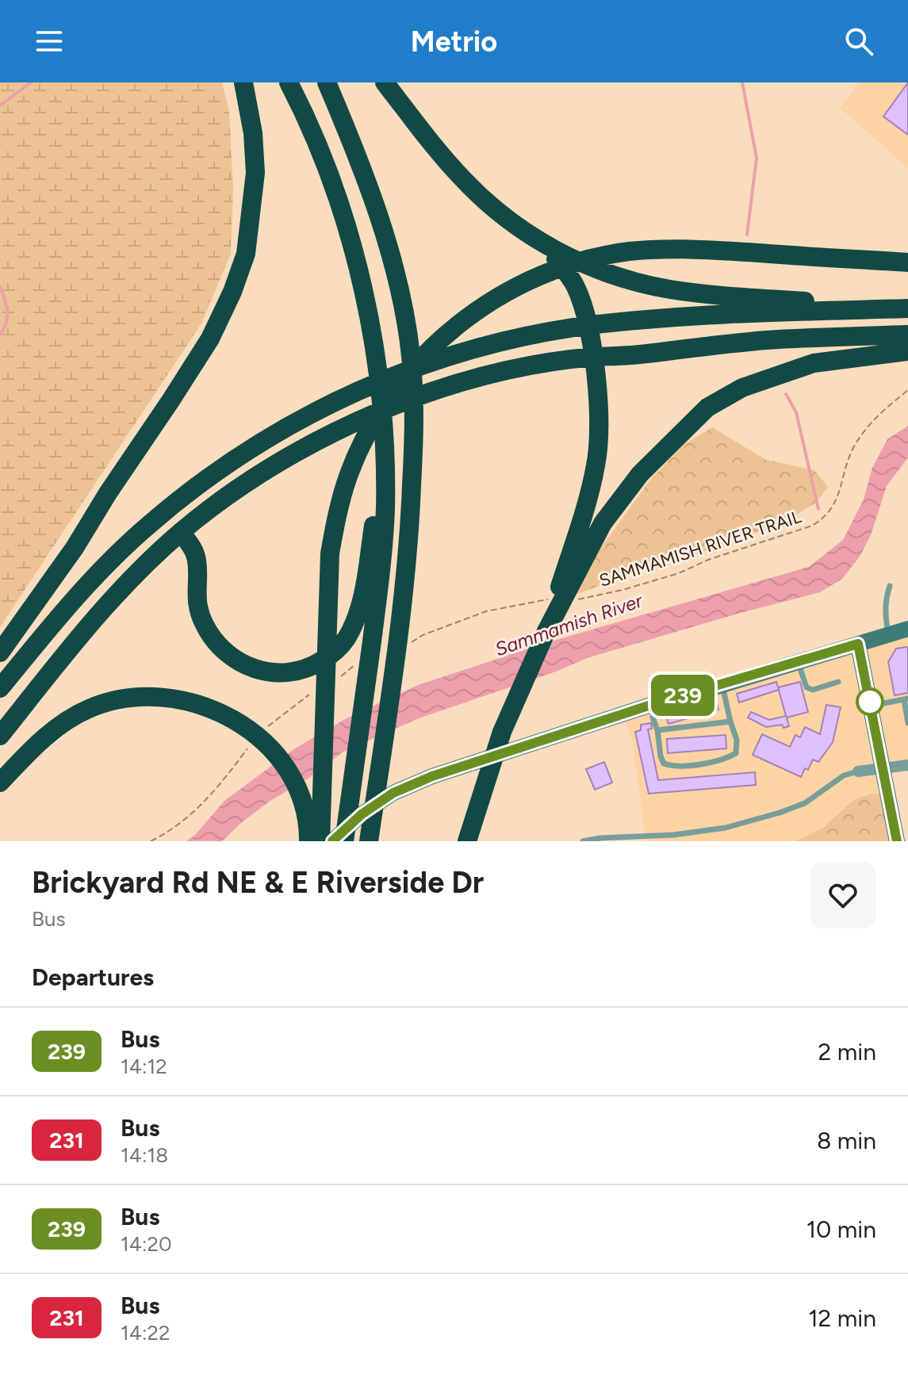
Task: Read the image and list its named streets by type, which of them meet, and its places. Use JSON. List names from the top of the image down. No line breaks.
{"streets":{"path":["SAMMAMISH RIVER TRAIL"]},"water":["Sammamish River"],"lines":["bus line 239"],"page":{"header":"Metrio","on_map":"239","heading":[["Brickyard Rd NE & E Riverside Dr","Bus"],"Departures"],"list":[{"mark":"239","name":"Bus","note":"14:12","value":"2 min"},{"mark":"231","name":"Bus","note":"14:18","value":"8 min"},{"mark":"239","name":"Bus","note":"14:20","value":"10 min"},{"mark":"231","name":"Bus","note":"14:22","value":"12 min"}]}}
